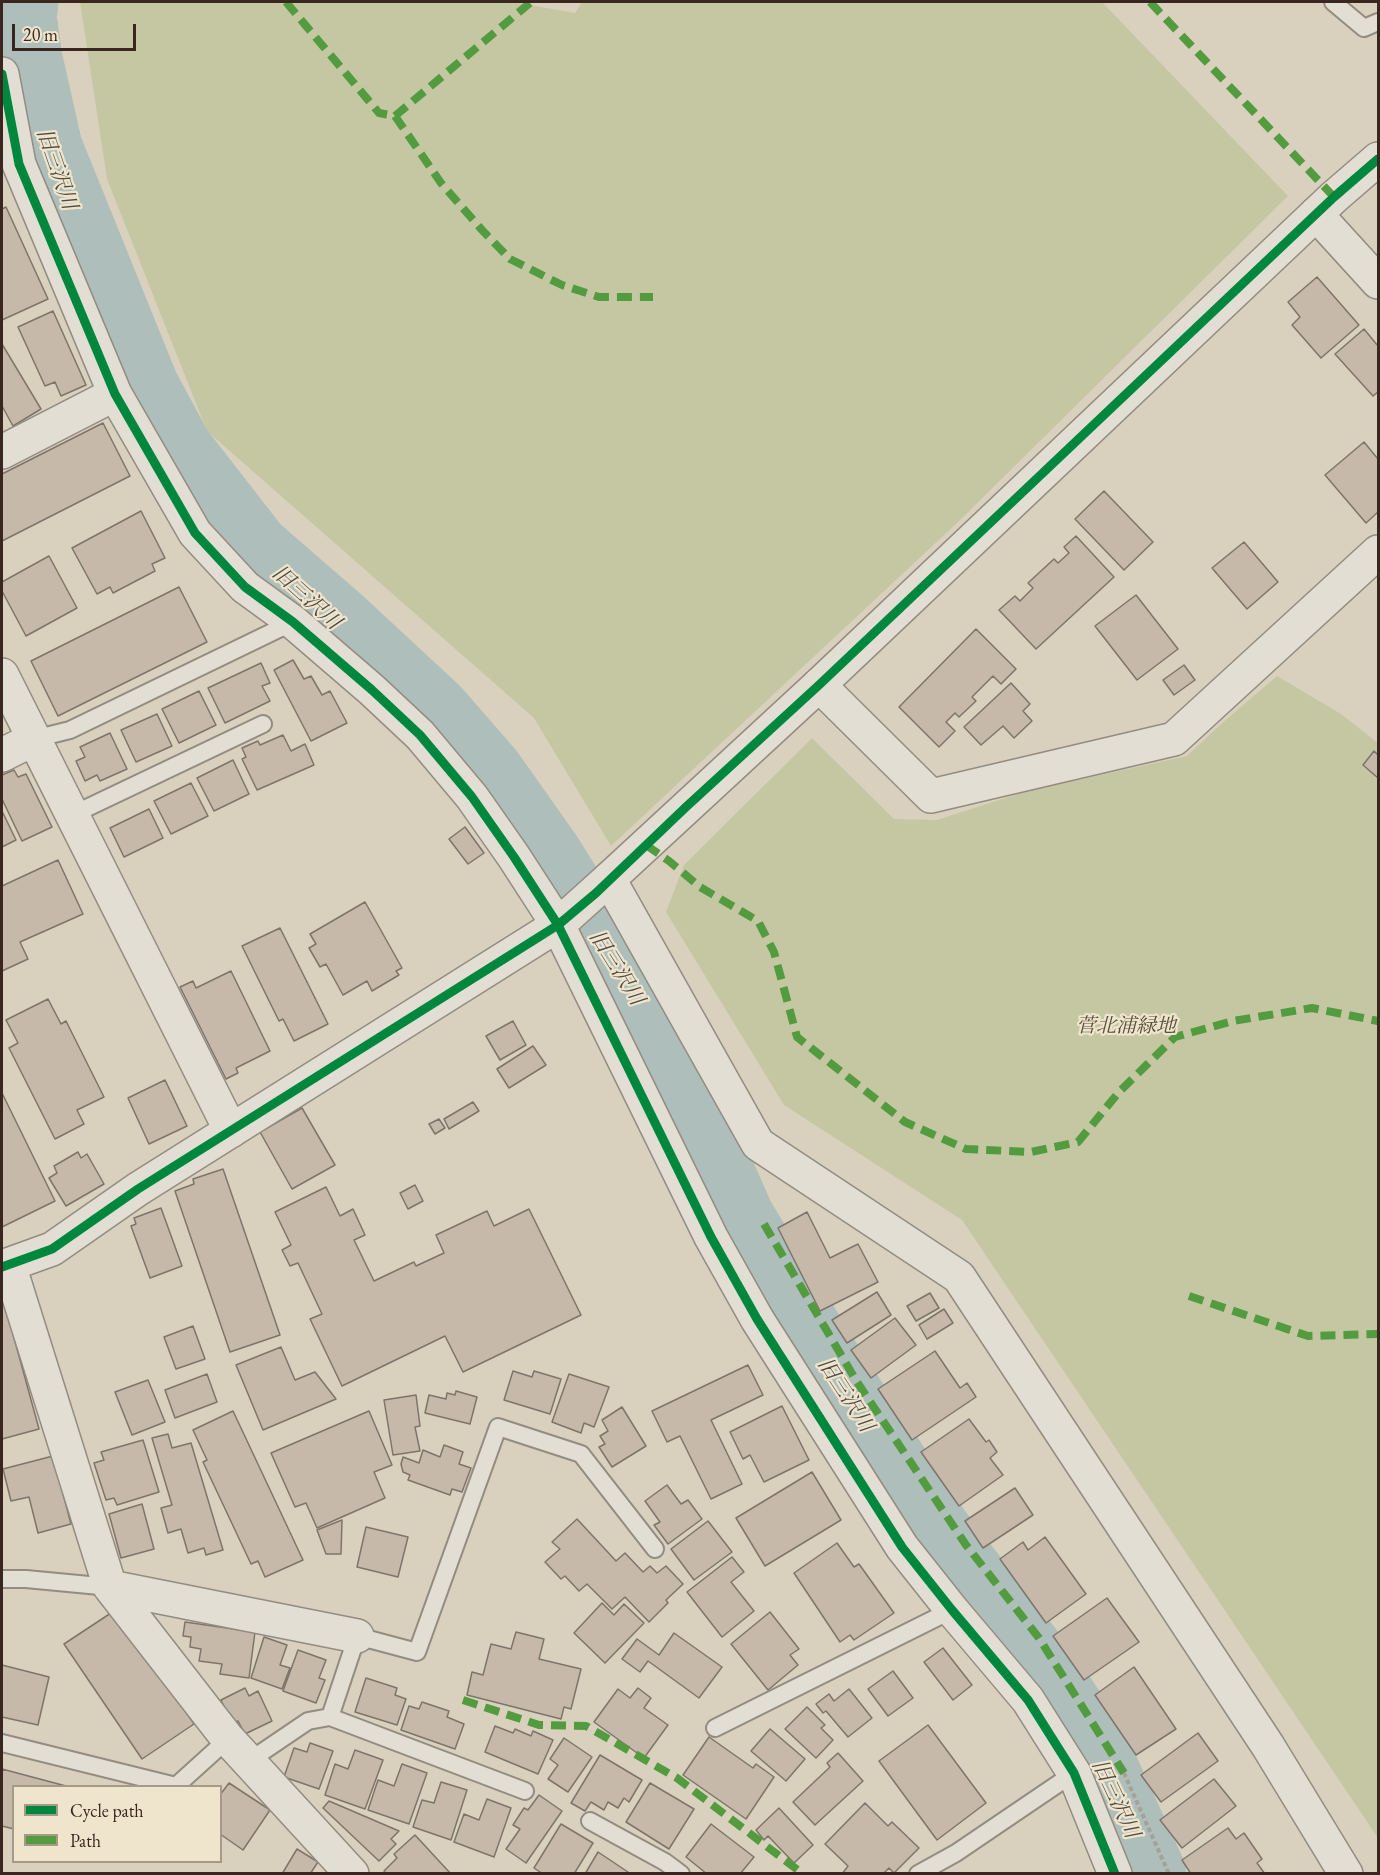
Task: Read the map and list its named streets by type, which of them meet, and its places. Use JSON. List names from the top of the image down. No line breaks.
{"water":["旧三沢川"],"parks":["菅北浦緑地"],"legend":["Cycle path","Path"],"scale_bar":"20 m"}
